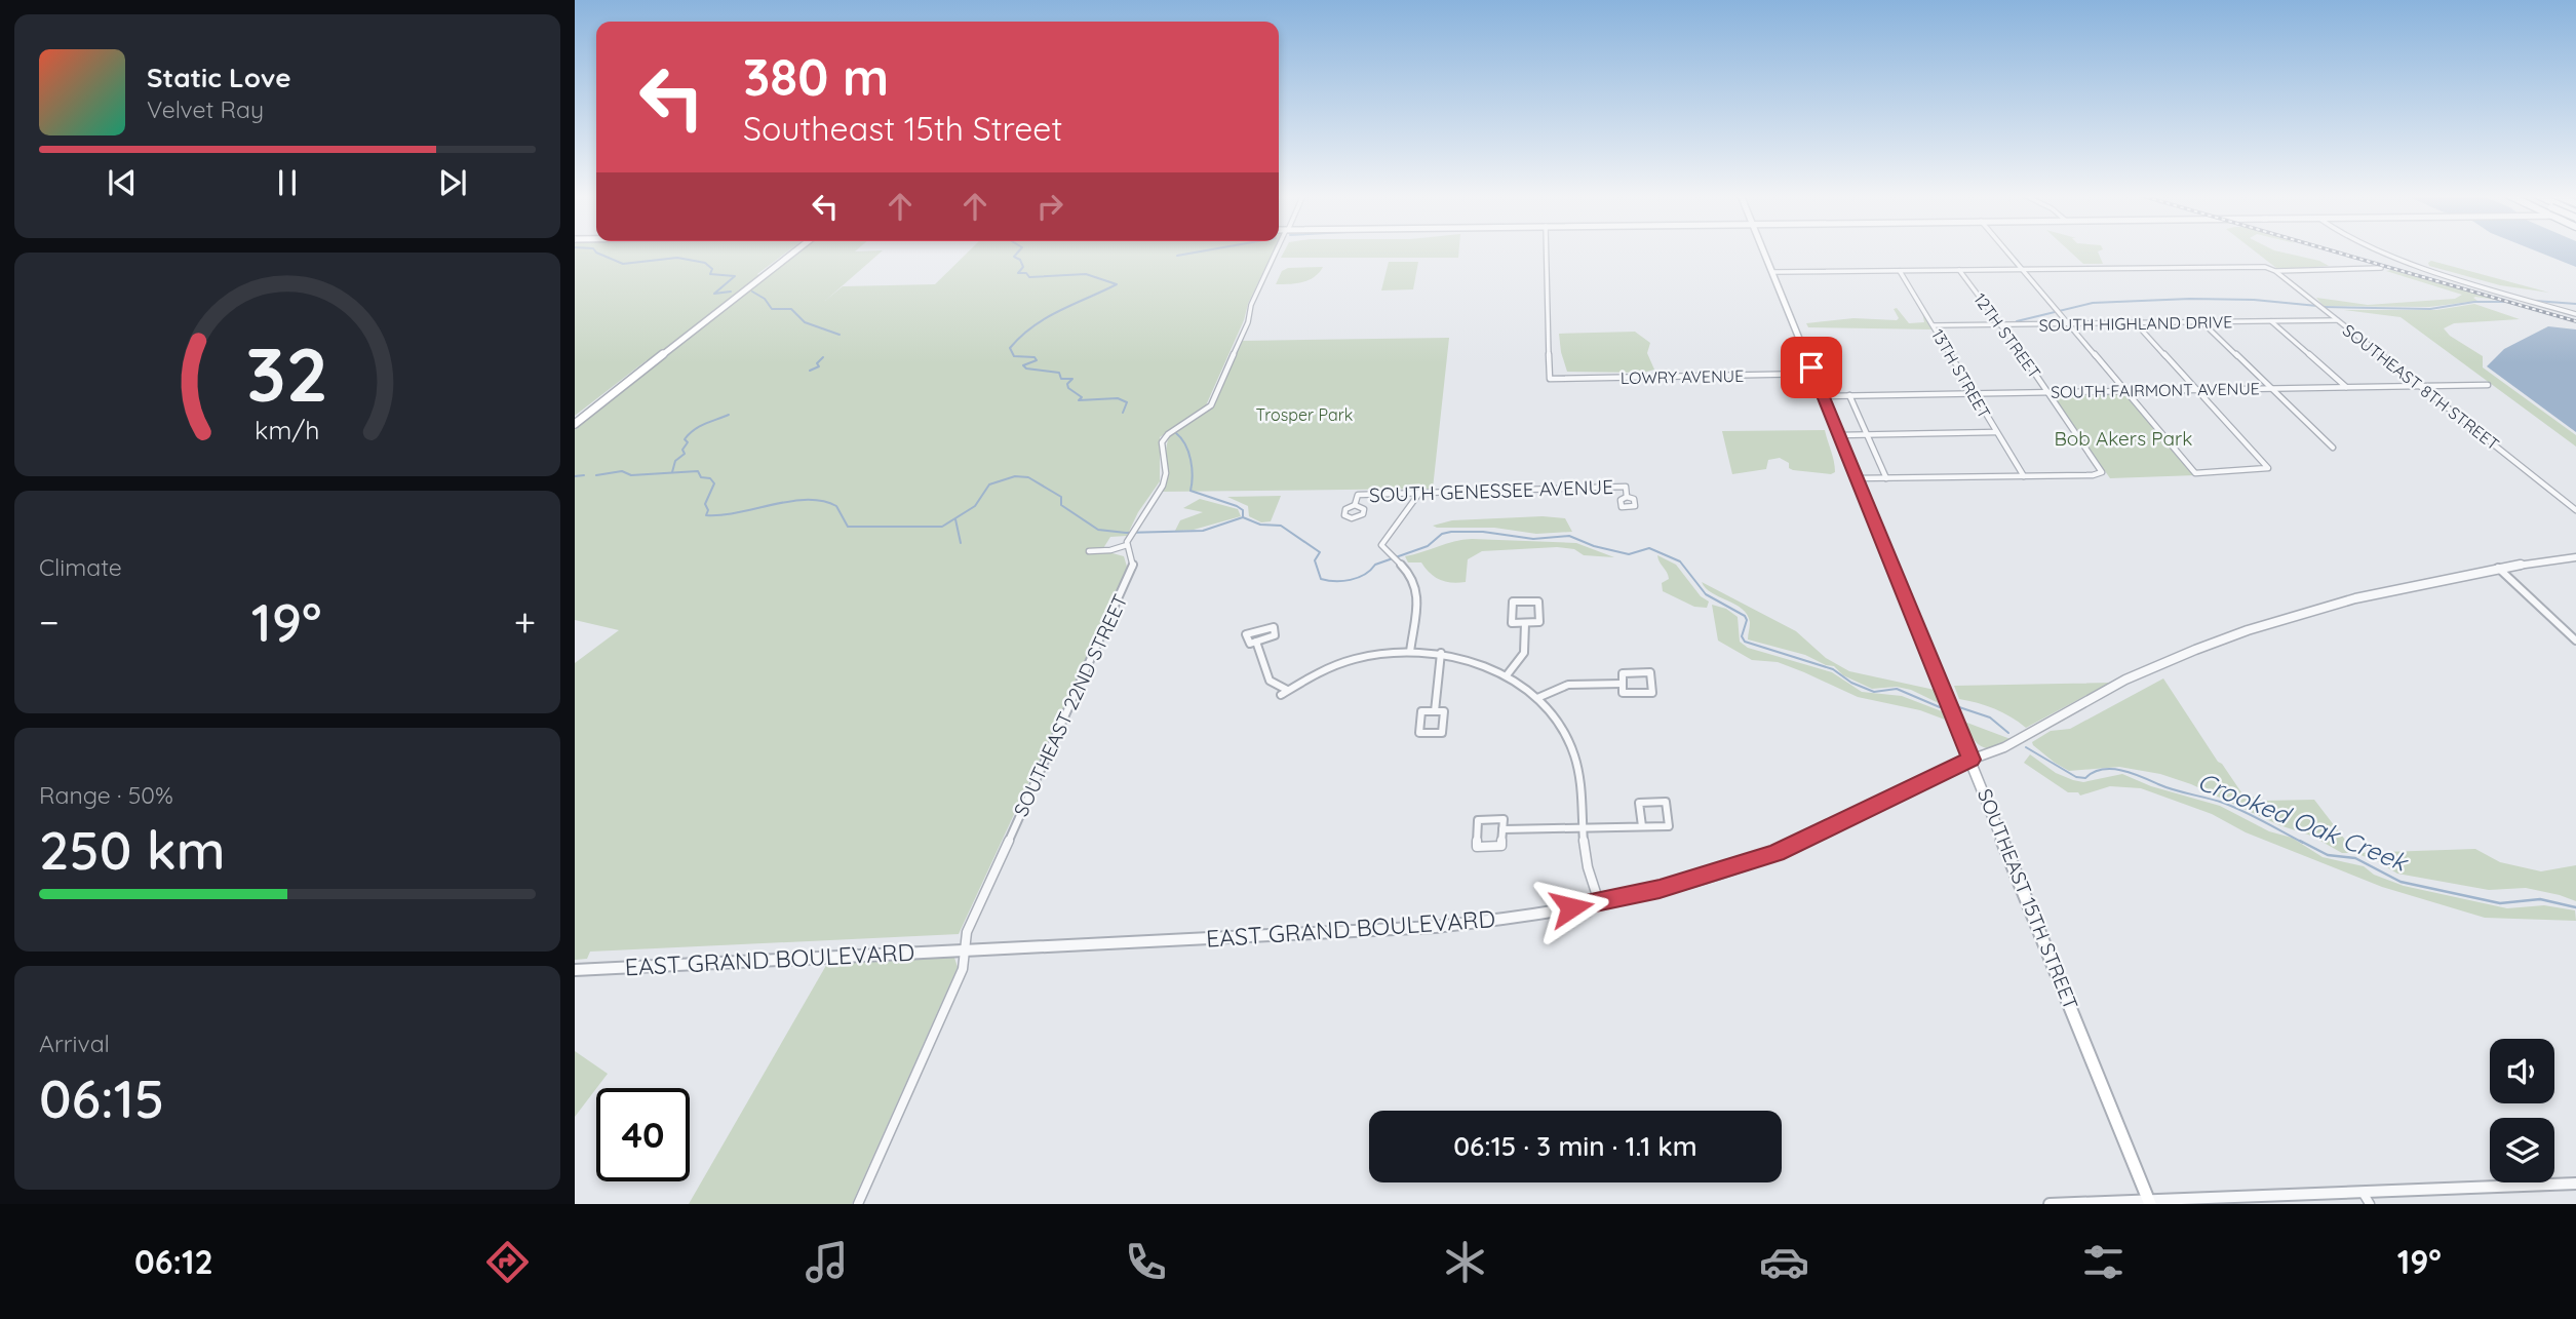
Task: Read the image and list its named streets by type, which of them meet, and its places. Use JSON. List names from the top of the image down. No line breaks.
{"streets":{"main road":["SOUTHEAST 15TH STREET"],"street":["SOUTH HIGHLAND DRIVE","12TH STREET","13TH STREET","LOWRY AVENUE","SOUTHEAST 8TH STREET","SOUTH FAIRMONT AVENUE","SOUTH GENESSEE AVENUE","SOUTHEAST 22ND STREET","EAST GRAND BOULEVARD"]},"crossings":[["SOUTH HIGHLAND DRIVE","12TH STREET"],["SOUTH HIGHLAND DRIVE","13TH STREET"],["SOUTH HIGHLAND DRIVE","SOUTHEAST 8TH STREET"],["12TH STREET","13TH STREET"],["12TH STREET","SOUTH FAIRMONT AVENUE"],["13TH STREET","SOUTH FAIRMONT AVENUE"],["LOWRY AVENUE","SOUTHEAST 15TH STREET"],["SOUTHEAST 8TH STREET","SOUTH FAIRMONT AVENUE"],["SOUTH FAIRMONT AVENUE","SOUTHEAST 15TH STREET"],["SOUTHEAST 22ND STREET","EAST GRAND BOULEVARD"],["SOUTHEAST 15TH STREET","EAST GRAND BOULEVARD"]],"water":["Crooked Oak Creek"],"parks":["Trosper Park","Bob Akers Park"],"page":{"turn":["380 m","Southeast 15th Street"],"song":["Static Love","Velvet Ray"],"tile":["Climate",["Range · 50%","250 km"],["Arrival","06:15"]],"heat":["−","19°","+"],"limit":"40","trip":"06:15 · 3 min · 1.1 km","tabs":["06:12","19°"],"gauge":["32","km/h"]}}
